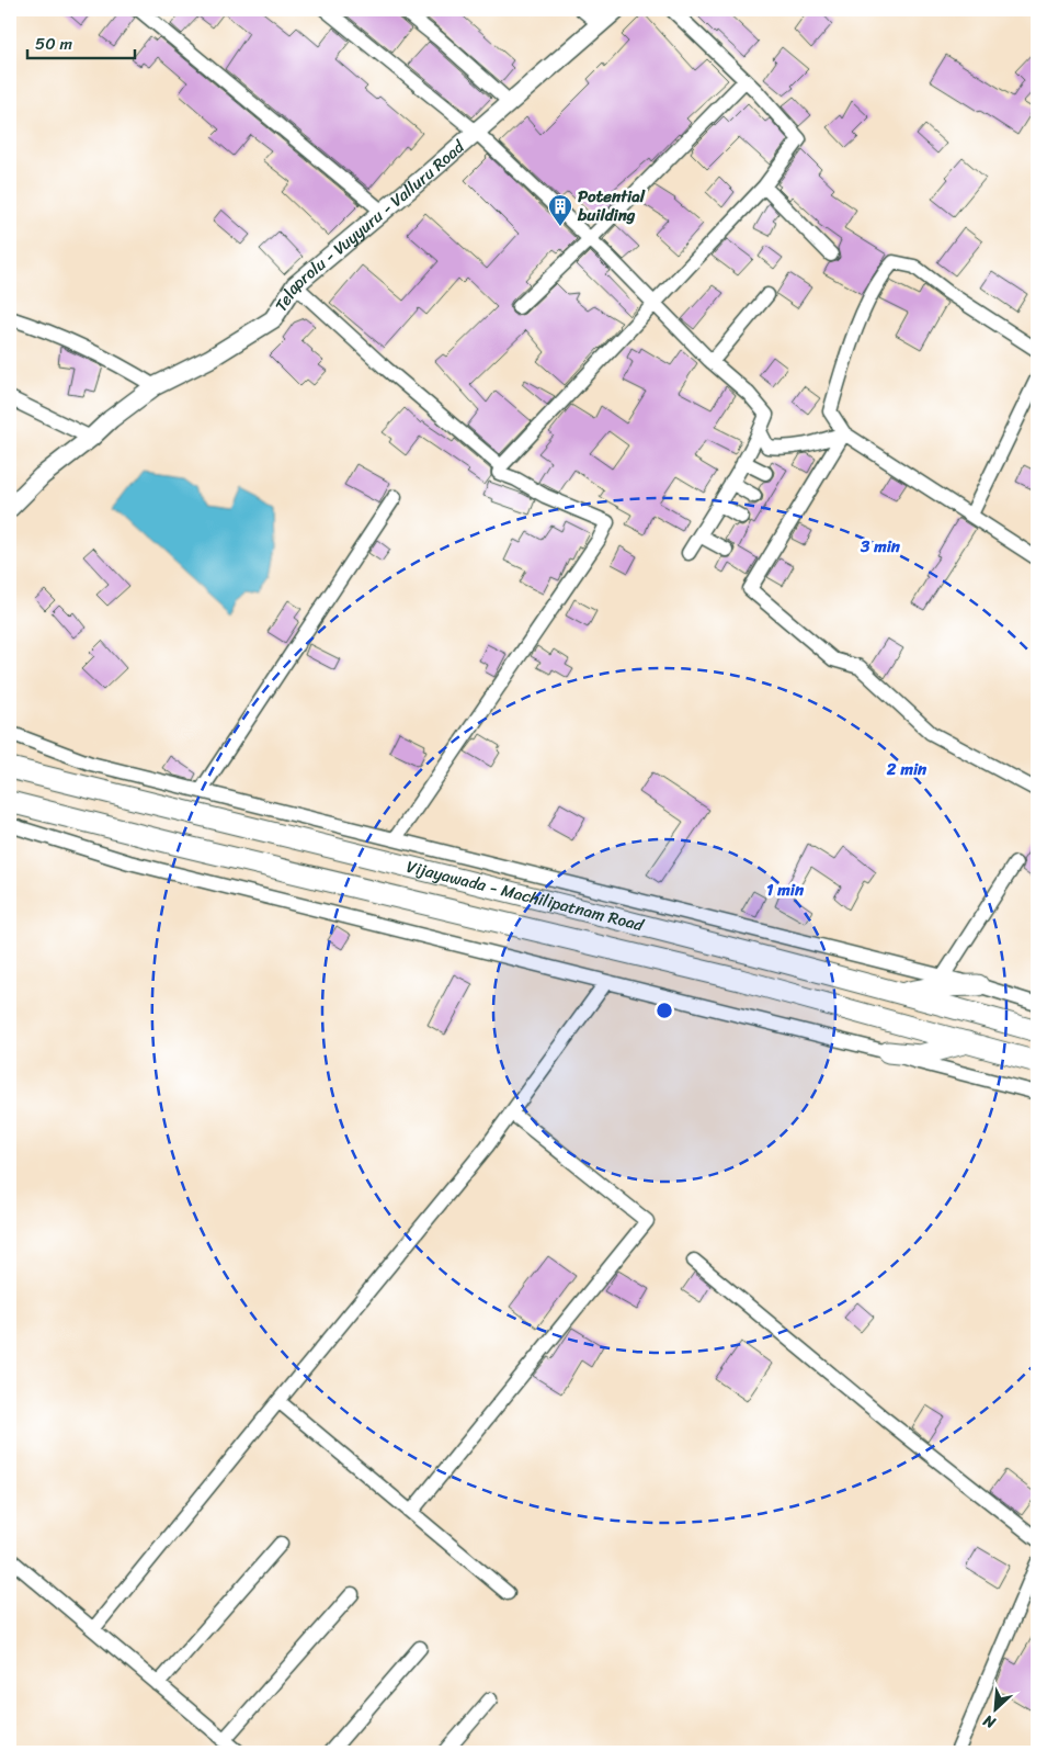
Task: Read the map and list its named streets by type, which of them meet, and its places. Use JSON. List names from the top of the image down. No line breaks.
{"streets":{"highway":["Vijayawada - Machilipatnam Road"],"main road":["Telaprolu - Vuyyuru - Valluru Road"]},"places":{"building":["Potential building"]},"scale_bar":"50 m","north":"bottom left","rings":["3 min","2 min","1 min"]}
